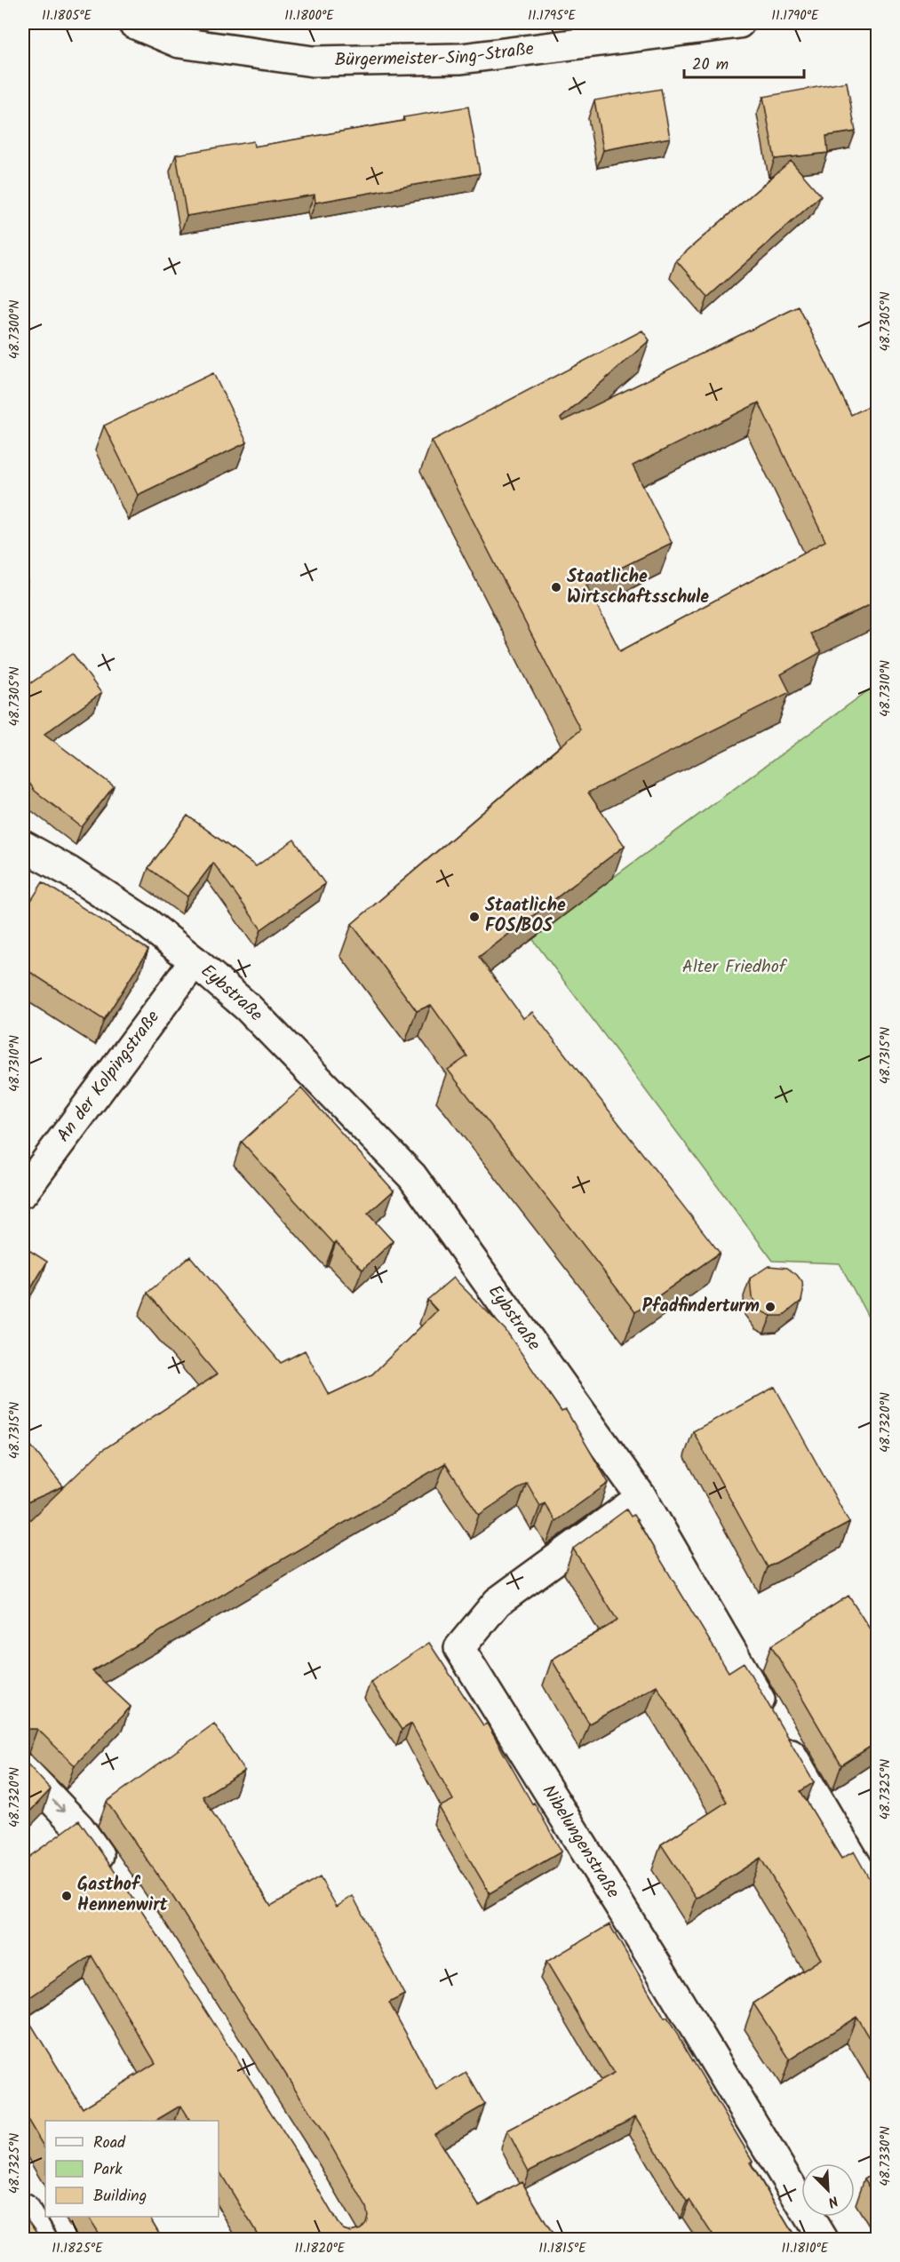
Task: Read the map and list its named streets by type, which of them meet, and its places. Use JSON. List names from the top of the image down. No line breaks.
{"streets":{"street":["Bürgermeister-Sing-Straße","Eybstraße","An der Kolpingstraße","Nibelungenstraße"]},"crossings":[["Eybstraße","An der Kolpingstraße"],["Eybstraße","Nibelungenstraße"]],"parks":["Alter Friedhof"],"places":["Staatliche Wirtschaftsschule","Staatliche FOS/BOS","Pfadfinderturm","Gasthof Hennenwirt"],"legend":["Road","Park","Building"],"scale_bar":"20 m","north":"bottom right","coordinates":["11.1805°E","11.1800°E","11.1795°E","11.1790°E","48.7305°N","48.7300°N","48.7310°N","48.7315°N","48.7320°N","48.7325°N","48.7330°N","11.1825°E","11.1820°E","11.1815°E","11.1810°E"]}
